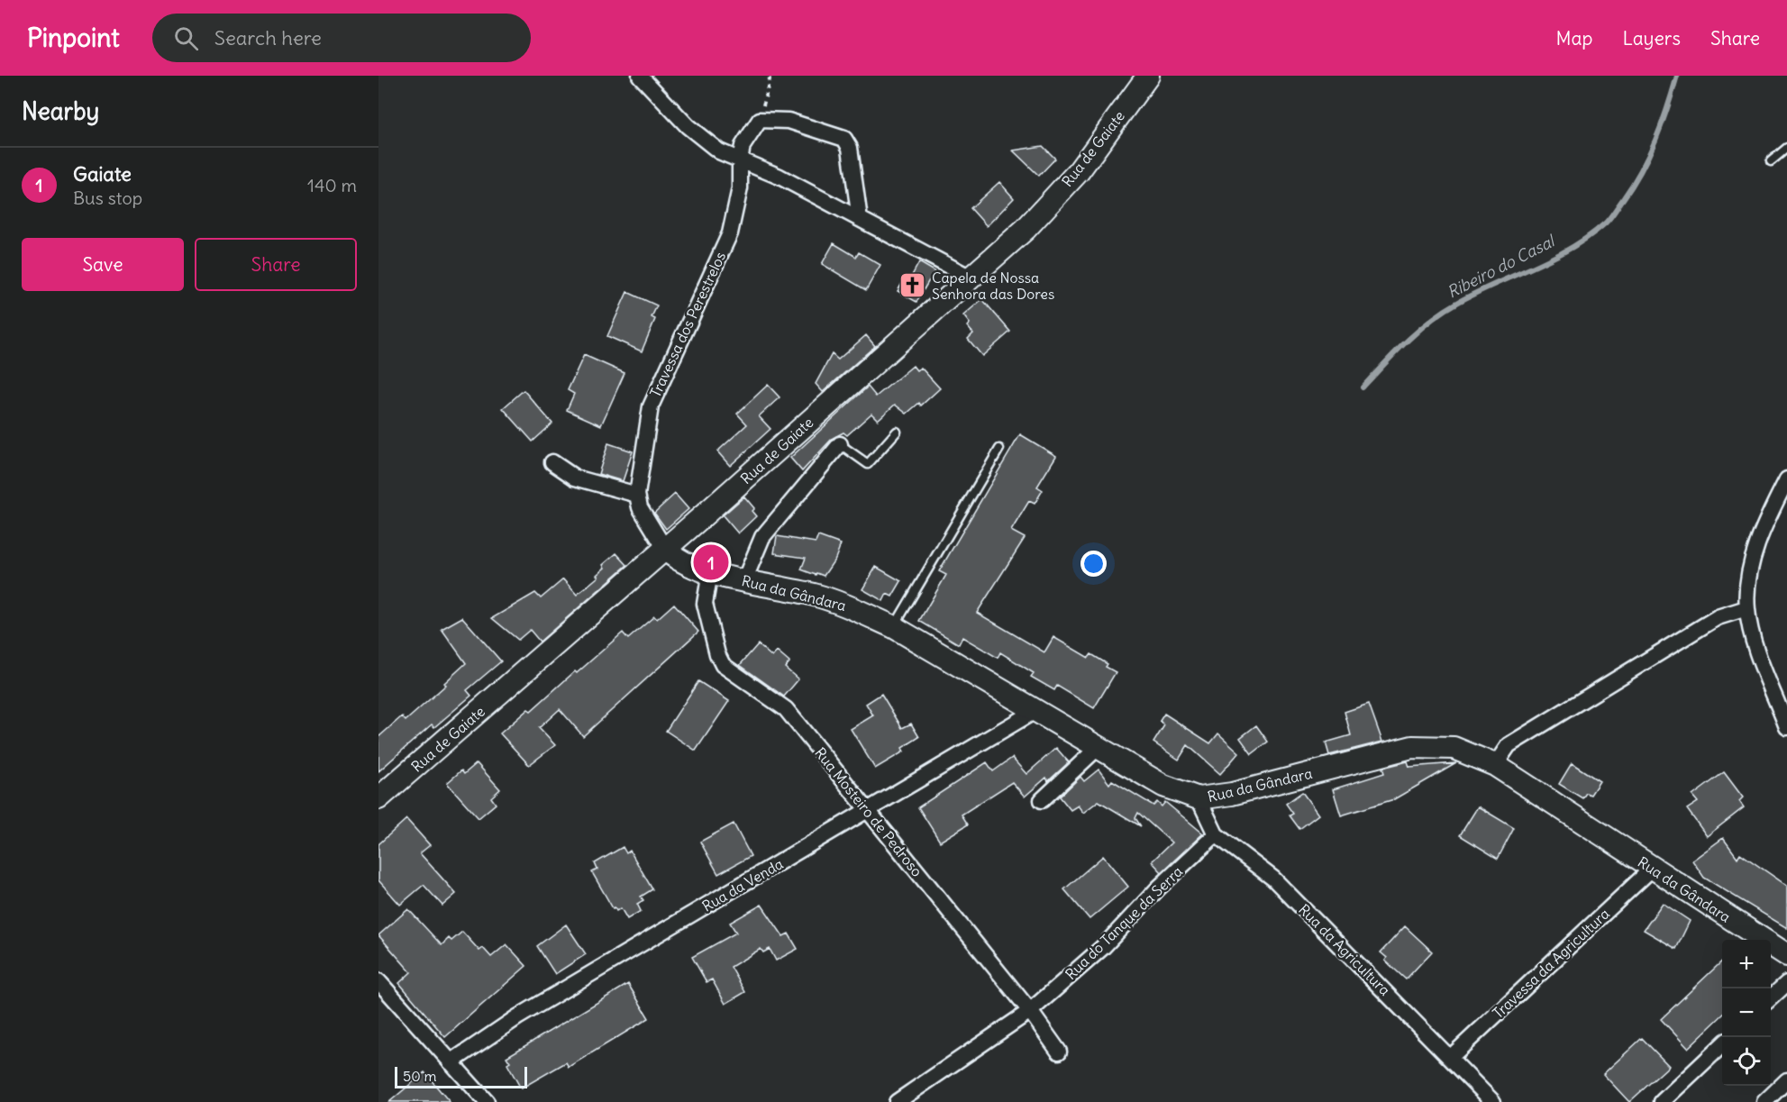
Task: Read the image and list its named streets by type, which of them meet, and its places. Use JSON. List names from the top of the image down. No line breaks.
{"streets":{"main road":["Rua de Gaiate","Rua da Gândara"],"street":["Travessa dos Perestrelos","Rua Mosteiro de Pedroso","Rua da Venda","Rua do Tanque da Serra","Rua da Agricultura","Travessa da Agricultura"]},"crossings":[["Rua de Gaiate","Rua da Gândara"],["Rua da Gândara","Rua Mosteiro de Pedroso"],["Rua da Gândara","Rua da Venda"],["Rua da Gândara","Rua da Agricultura"],["Rua da Gândara","Travessa da Agricultura"],["Rua Mosteiro de Pedroso","Rua da Venda"],["Rua Mosteiro de Pedroso","Rua do Tanque da Serra"],["Rua do Tanque da Serra","Rua da Agricultura"],["Rua da Agricultura","Travessa da Agricultura"]],"water":["Ribeiro do Casal"],"places":{"church":["Capela de Nossa Senhora das Dores"]},"scale_bar":"50 m","page":{"header":"Pinpoint","search":"Search here","nav":["Map","Layers","Share"],"heading":"Nearby","list":[{"mark":"1","name":"Gaiate","note":"Bus stop","value":"140 m"}],"buttons":["Save","Share"],"pins":"1","map_buttons":["+","−"],"scale":"50 m"}}
